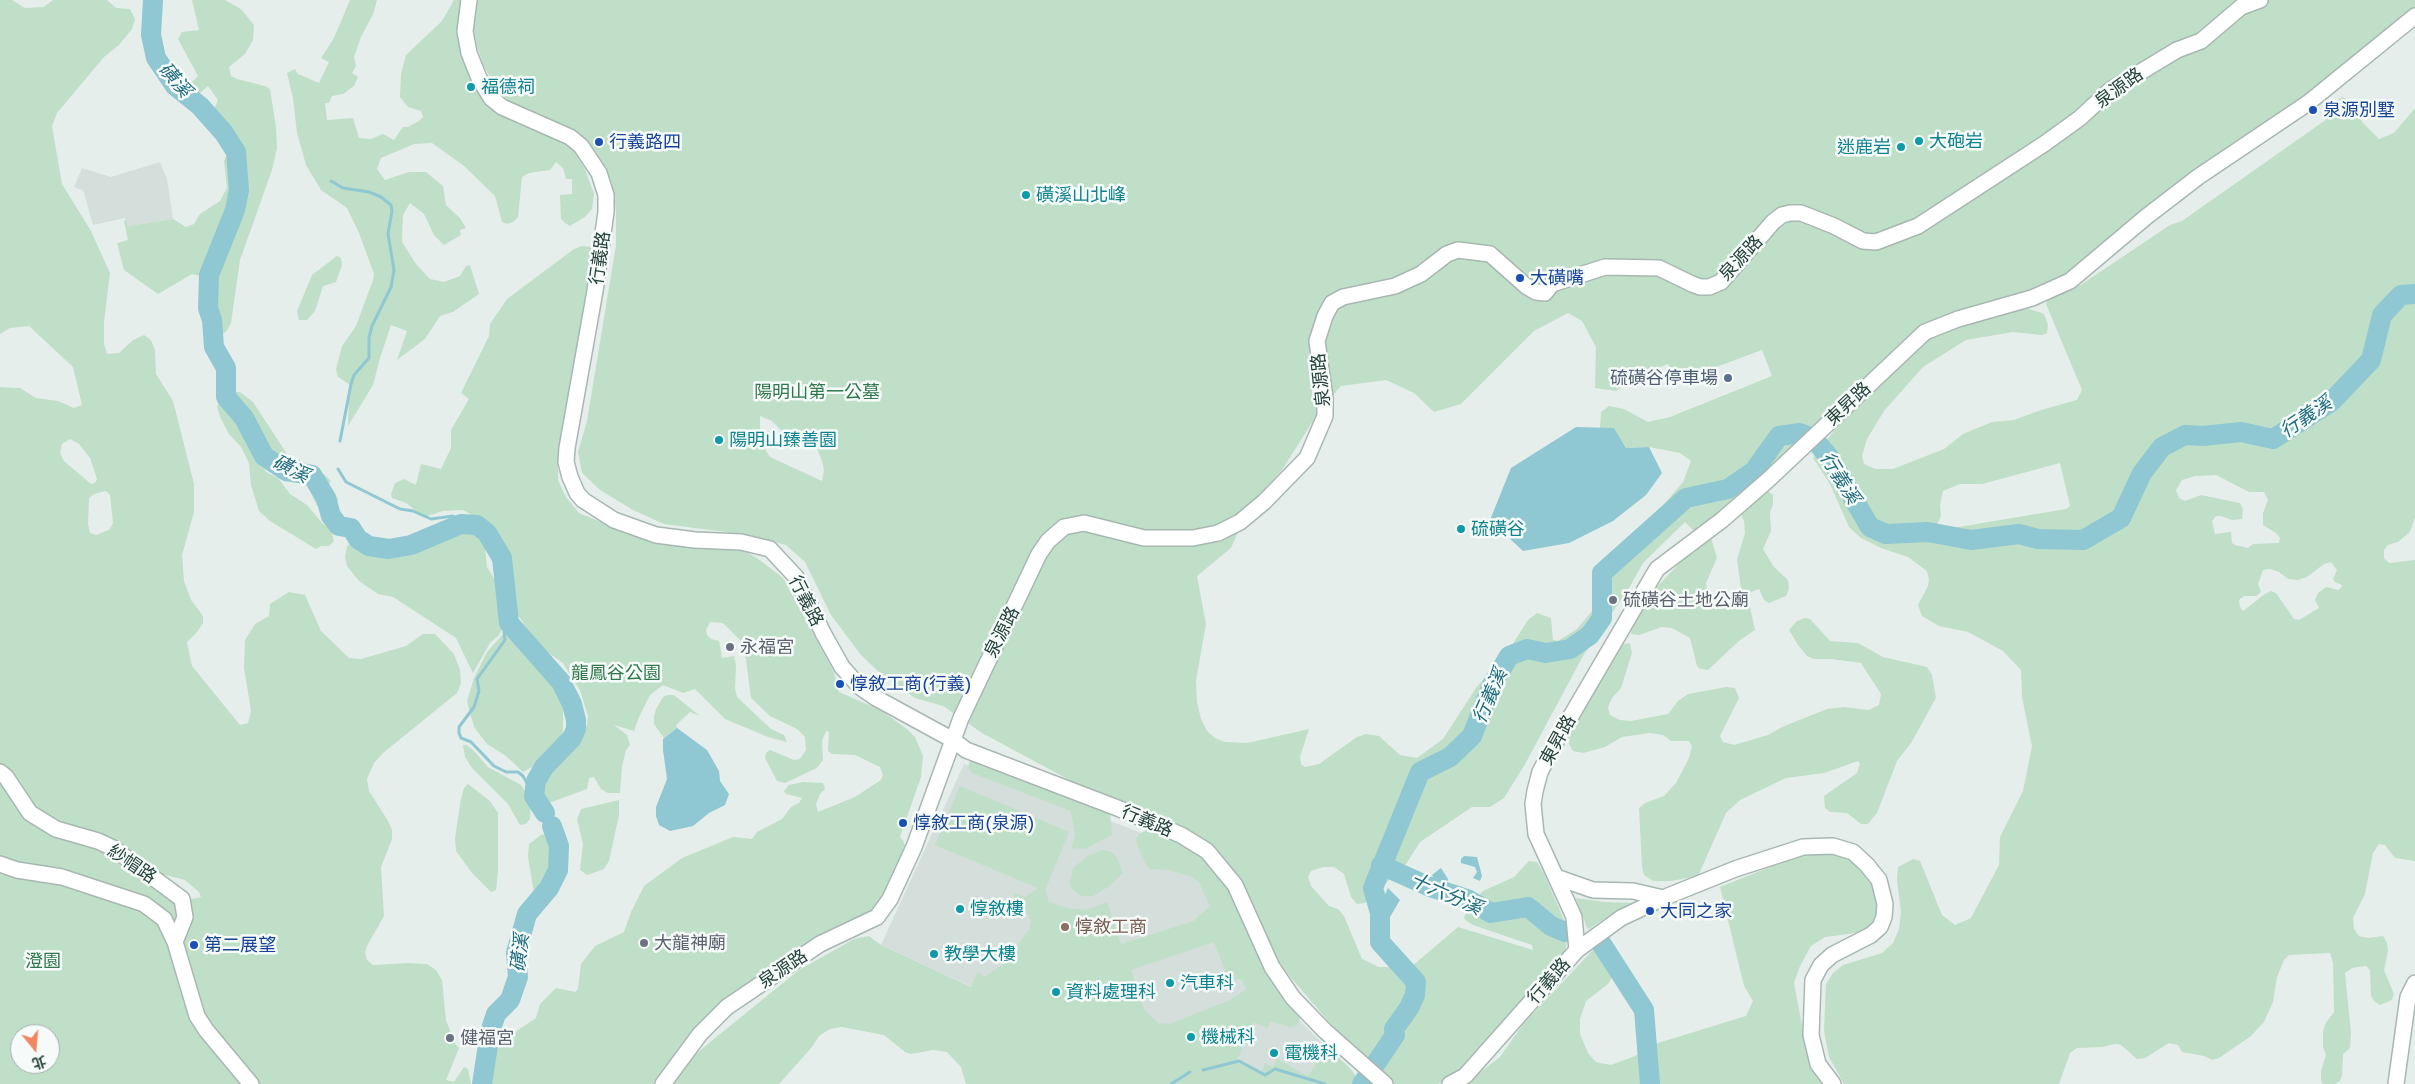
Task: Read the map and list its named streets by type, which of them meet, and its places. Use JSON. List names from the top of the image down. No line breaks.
{"streets":{"street":["泉源路","行義路","東昇路","紗帽路"]},"crossings":[["泉源路","行義路"],["行義路","東昇路"]],"water":["磺溪","行義溪","十六分溪"],"parks":["陽明山第一公墓","龍鳳谷公園","澄園"],"places":["福德祠","泉源別墅","大砲岩","行義路四","迷鹿岩","磺溪山北峰","大磺嘴","硫磺谷停車場","陽明山臻善園","硫磺谷","硫磺谷土地公廟","永福宮","惇敘工商(行義)","惇敘工商(泉源)","惇敘樓","大同之家","惇敘工商","大龍神廟","第二展望","教學大樓","汽車科","資料處理科","機械科","健福宮","電機科"],"north":"bottom"}
